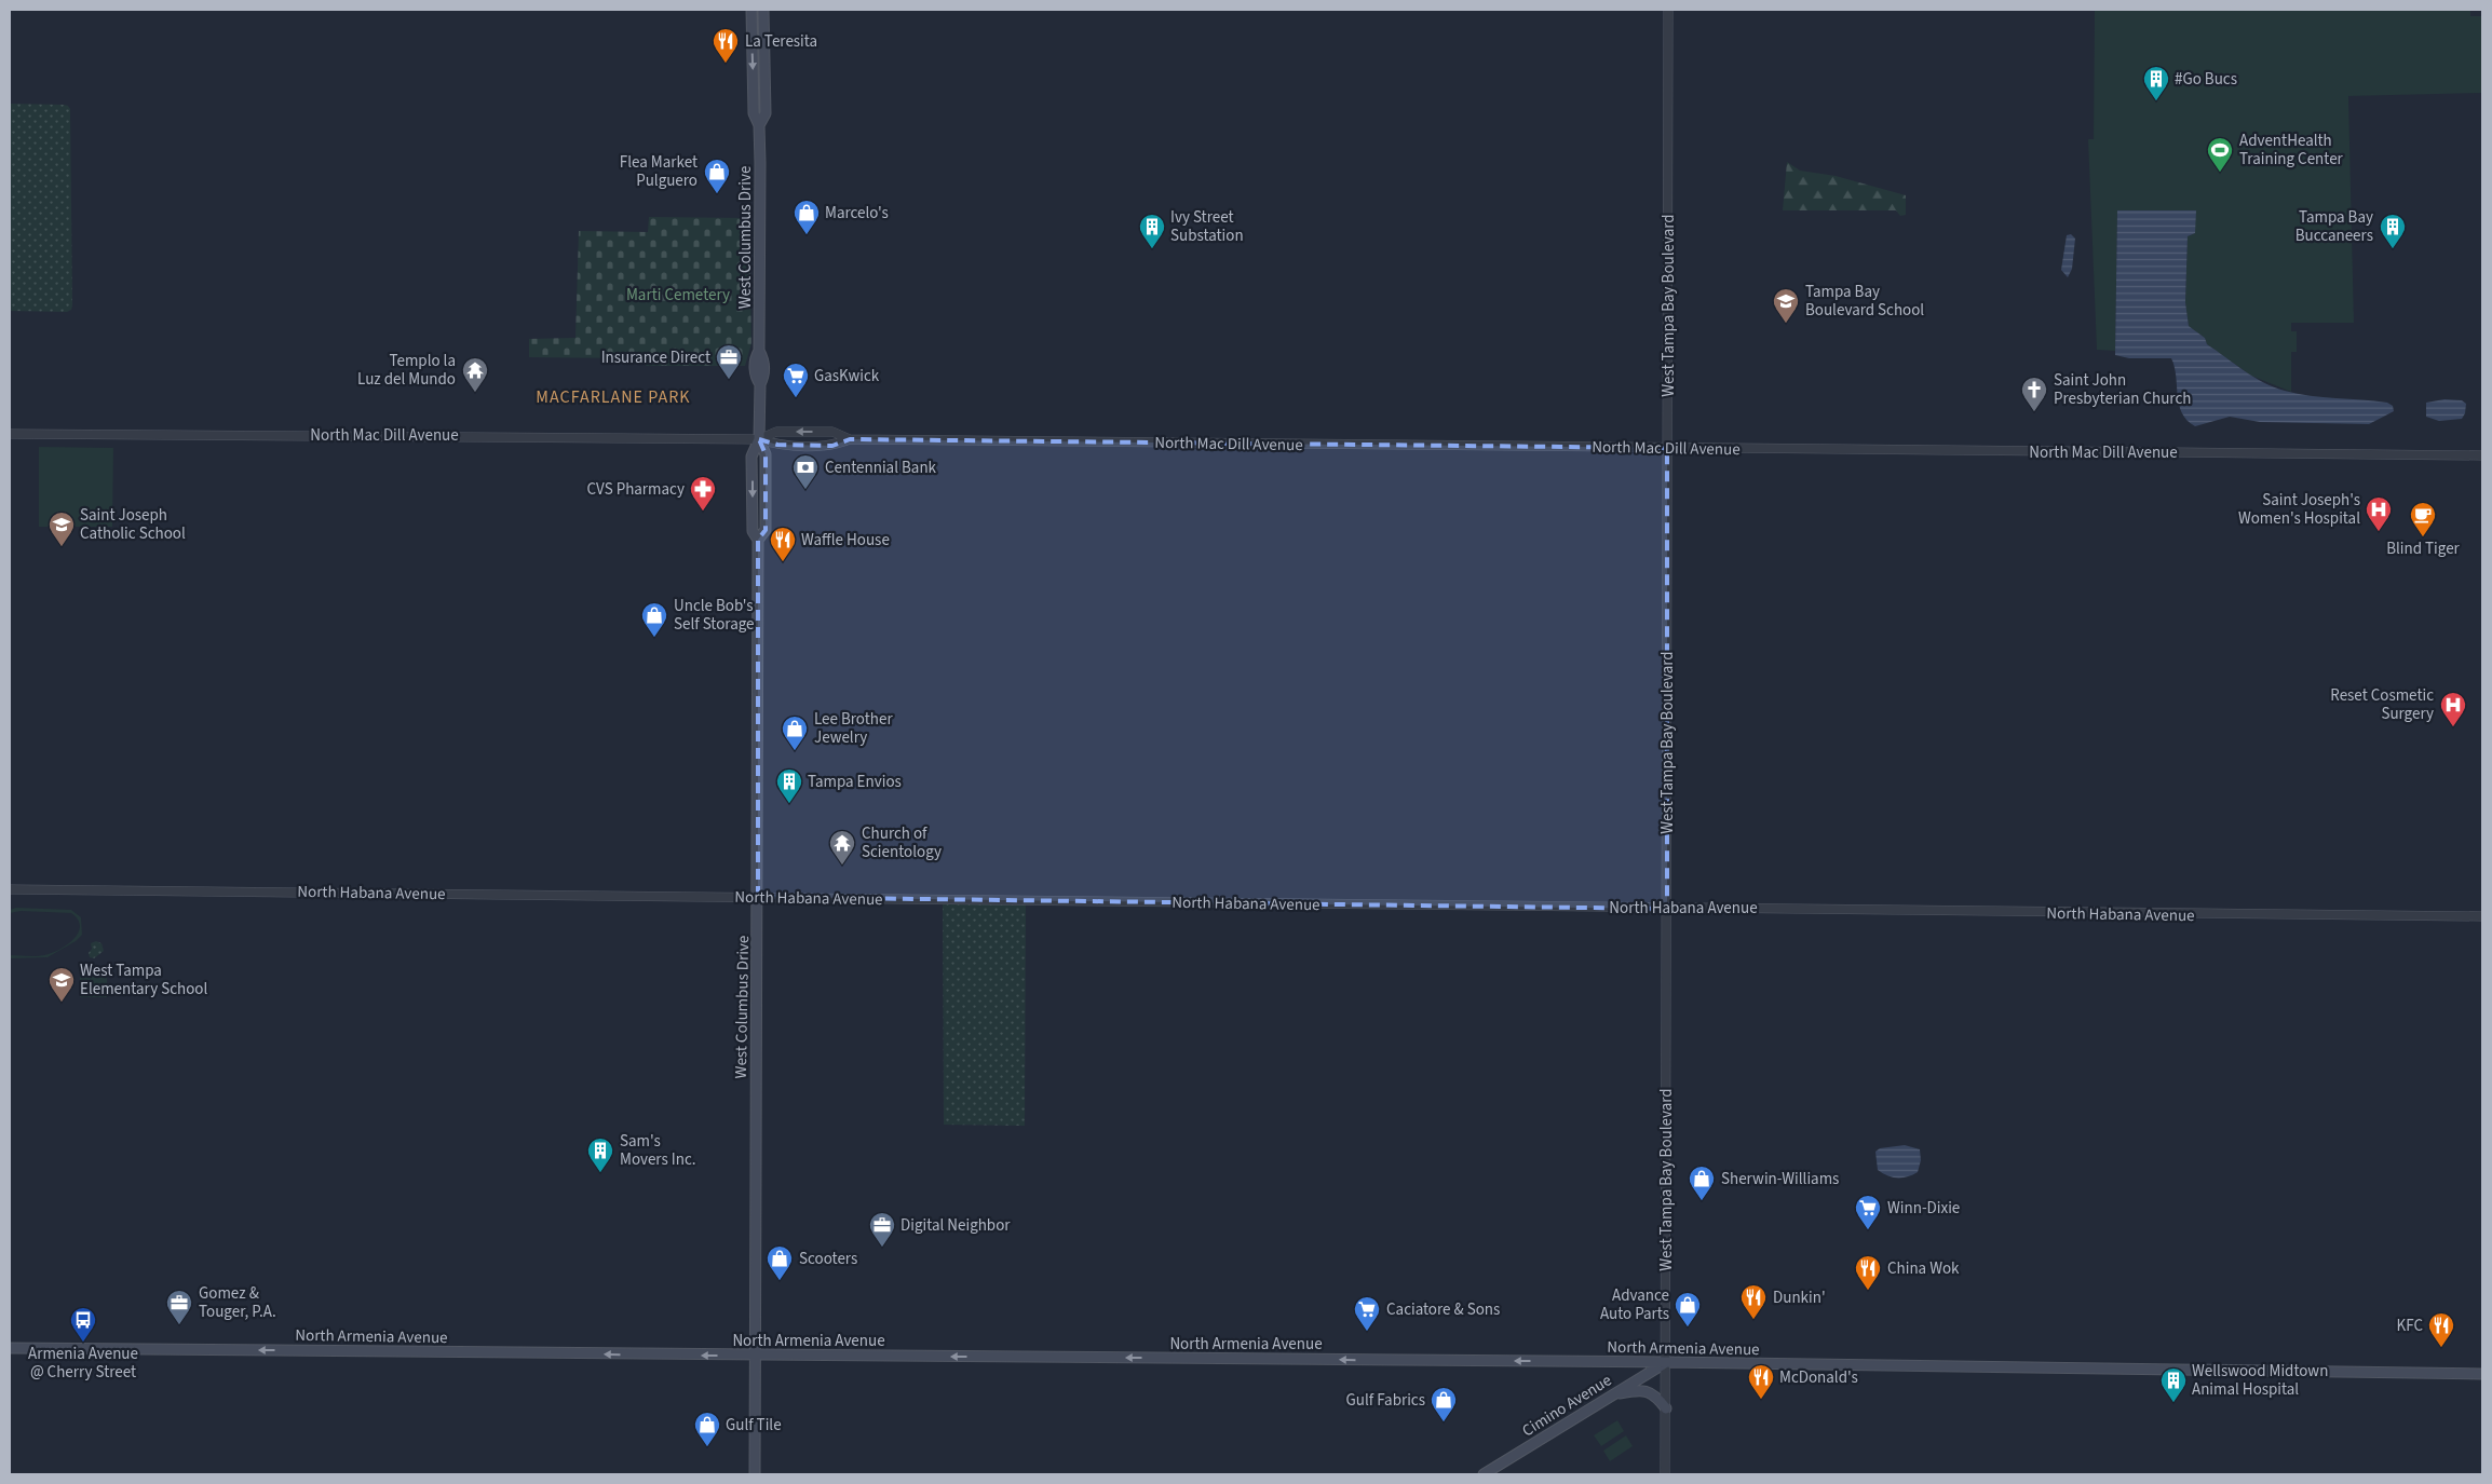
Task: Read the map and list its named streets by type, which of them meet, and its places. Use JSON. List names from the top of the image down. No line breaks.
{"streets":{"main road":["West Columbus Drive","North Armenia Avenue","Cimino Avenue"],"street":["West Tampa Bay Boulevard","North Mac Dill Avenue","North Habana Avenue"]},"crossings":[["West Columbus Drive","North Mac Dill Avenue"],["West Columbus Drive","North Habana Avenue"],["West Columbus Drive","North Armenia Avenue"],["West Tampa Bay Boulevard","North Mac Dill Avenue"],["West Tampa Bay Boulevard","North Habana Avenue"],["West Tampa Bay Boulevard","North Armenia Avenue"],["West Tampa Bay Boulevard","Cimino Avenue"],["North Armenia Avenue","Cimino Avenue"]],"one_way":["North Armenia Avenue"],"districts":["MACFARLANE PARK"],"parks":["Marti Cemetery"],"places":{"restaurant":["La Teresita","Waffle House","China Wok","Dunkin'","KFC","McDonald's"],"building":["#Go Bucs","Ivy Street Substation","Tampa Bay Buccaneers","Tampa Envios","Sam's Movers Inc.","Wellswood Midtown Animal Hospital"],"sports":["AdventHealth Training Center"],"shop":["Flea Market Pulguero","Marcelo's","Uncle Bob's Self Storage","Lee Brother Jewelry","Sherwin-Williams","Scooters","Advance Auto Parts","Gulf Fabrics","Gulf Tile"],"school or university":["Tampa Bay Boulevard School","Saint Joseph Catholic School","West Tampa Elementary School"],"office":["Insurance Direct","Digital Neighbor","Gomez & Touger, P.A."],"temple":["Templo la Luz del Mundo","Church of Scientology"],"supermarket":["GasKwick","Winn-Dixie","Caciatore & Sons"],"church":["Saint John Presbyterian Church"],"bank":["Centennial Bank"],"pharmacy":["CVS Pharmacy"],"hospital":["Saint Joseph's Women's Hospital","Reset Cosmetic Surgery"],"cafe":["Blind Tiger"],"bus stop":["Armenia Avenue @ Cherry Street"]}}
